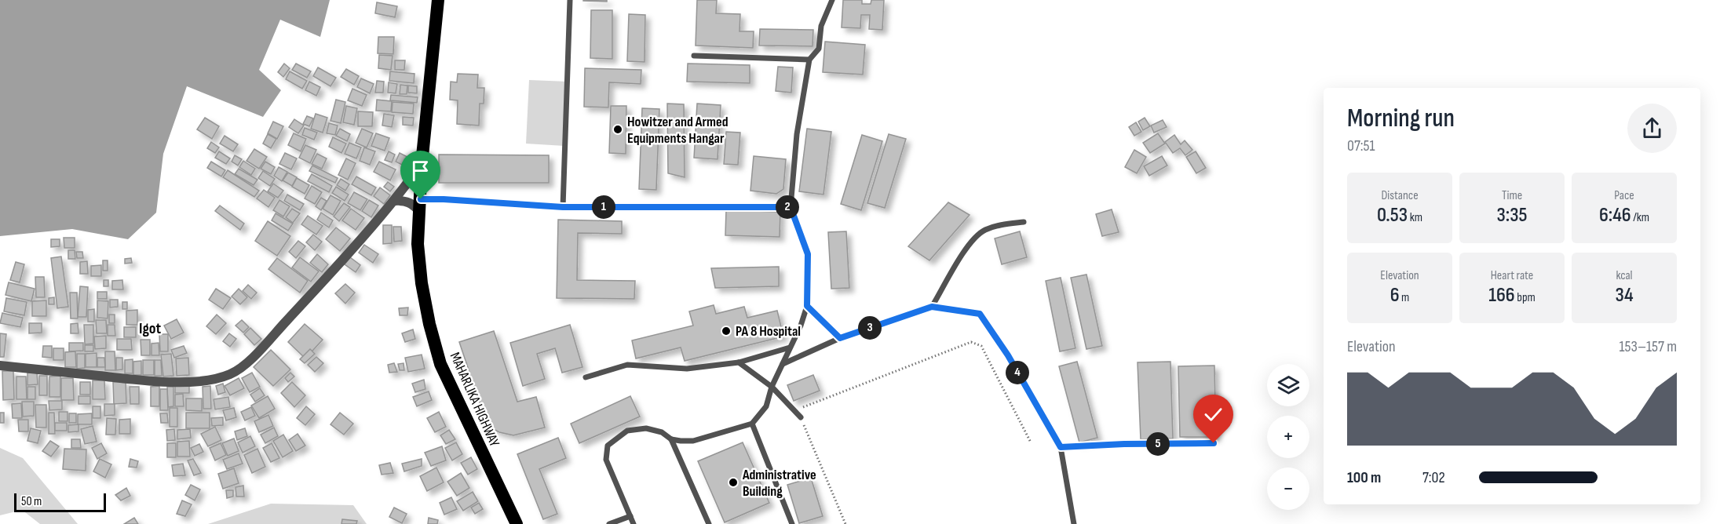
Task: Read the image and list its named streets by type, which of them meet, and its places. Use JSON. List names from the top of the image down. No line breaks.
{"streets":{"highway":["MAHARLIKA HIGHWAY"]},"districts":["Igot"],"places":["Howitzer and Armed Equipments Hangar","PA 8 Hospital","Administrative Building"],"scale_bar":"50 m","page":{"heading":["Morning run","07:51"],"stats":[["Distance","0.53 km"],["Time","3:35"],["Pace","6:46 /km"],["Elevation","6 m"],["Heart rate","166 bpm"],["kcal","34"]],"pins":["1","2","3","4","5"],"chart":["Elevation","153–157 m"],"map_buttons":["+","−"],"list":[{"name":"100 m","note":"7:02"}],"scale":"50 m"}}
